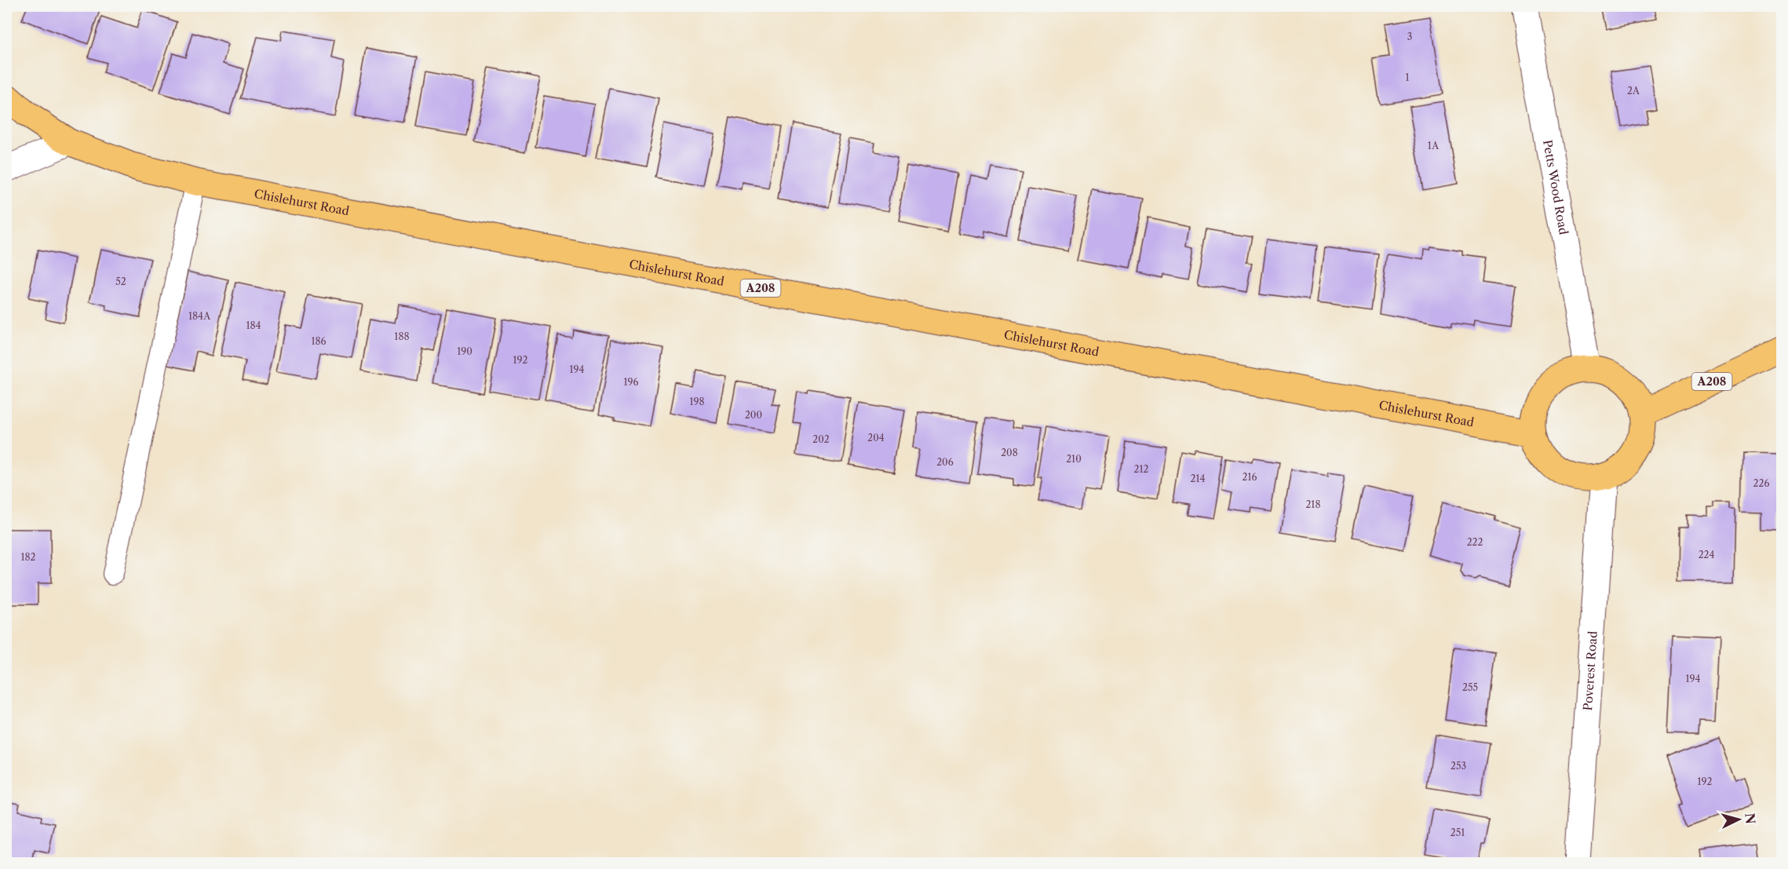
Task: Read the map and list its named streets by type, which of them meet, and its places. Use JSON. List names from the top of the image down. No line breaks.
{"streets":{"main road":["Chislehurst Road","A208"],"street":["Petts Wood Road","Poverest Road"]},"crossings":[["Petts Wood Road","Chislehurst Road"],["Petts Wood Road","A208"],["Petts Wood Road","Poverest Road"],["Chislehurst Road","A208"],["Chislehurst Road","Poverest Road"],["A208","Poverest Road"]],"house_numbers":["3","1","2A","1A","52","184A","184","188","186","190","192","194","196","198","200","204","202","208","210","206","212","216","214","226","218","222","224","182","194","255","253","192","251"],"north":"right"}
